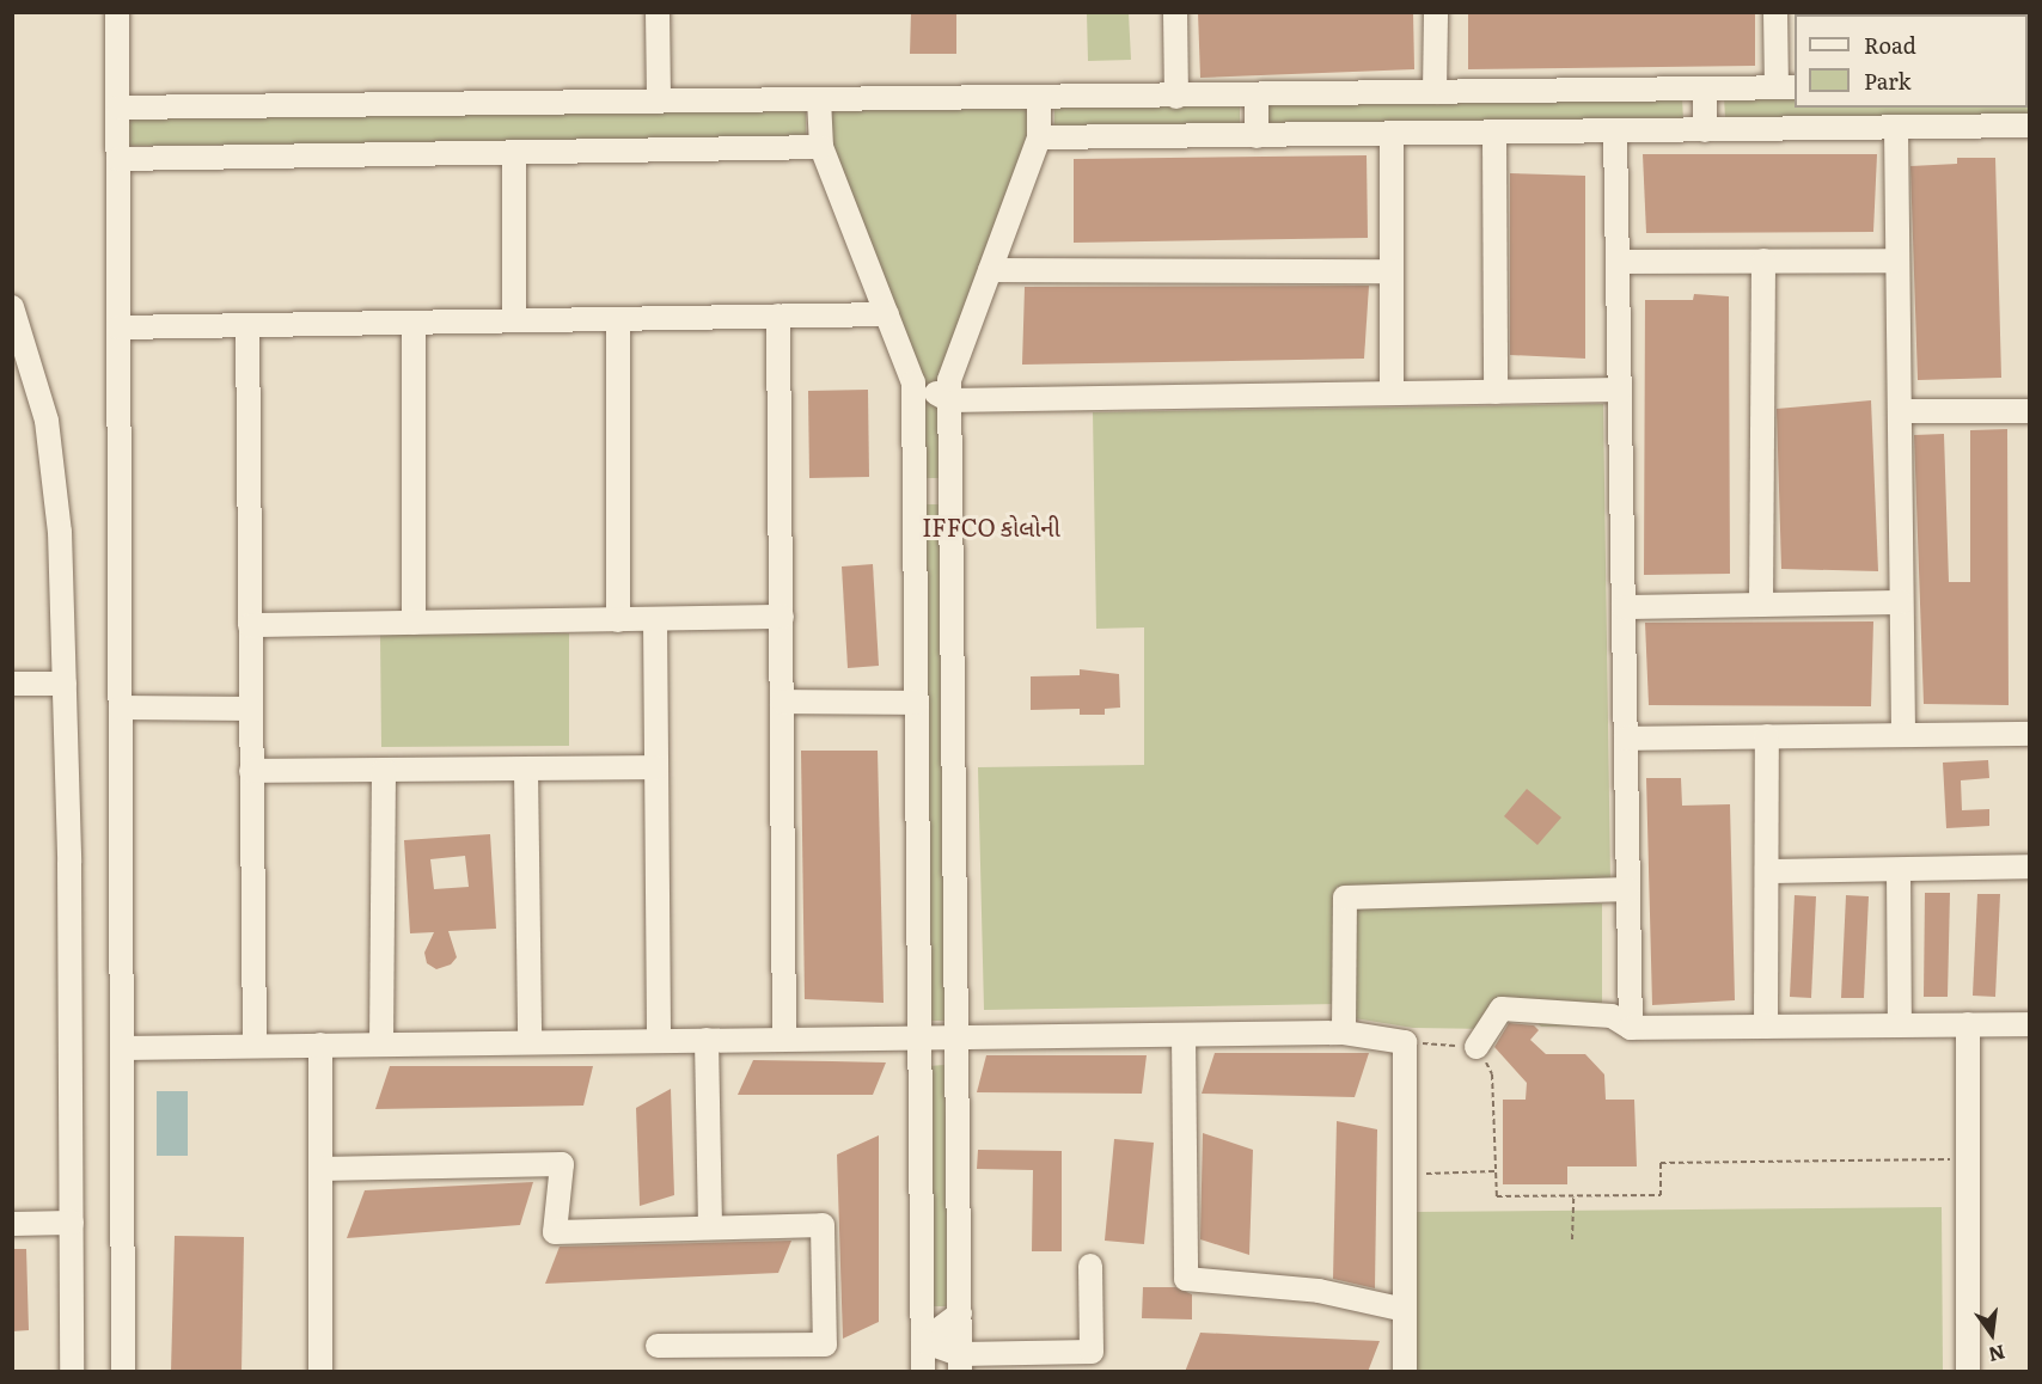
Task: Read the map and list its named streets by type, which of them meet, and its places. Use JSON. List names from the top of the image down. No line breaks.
{"districts":["IFFCO કોલોની"],"legend":["Road","Park"],"north":"bottom"}
